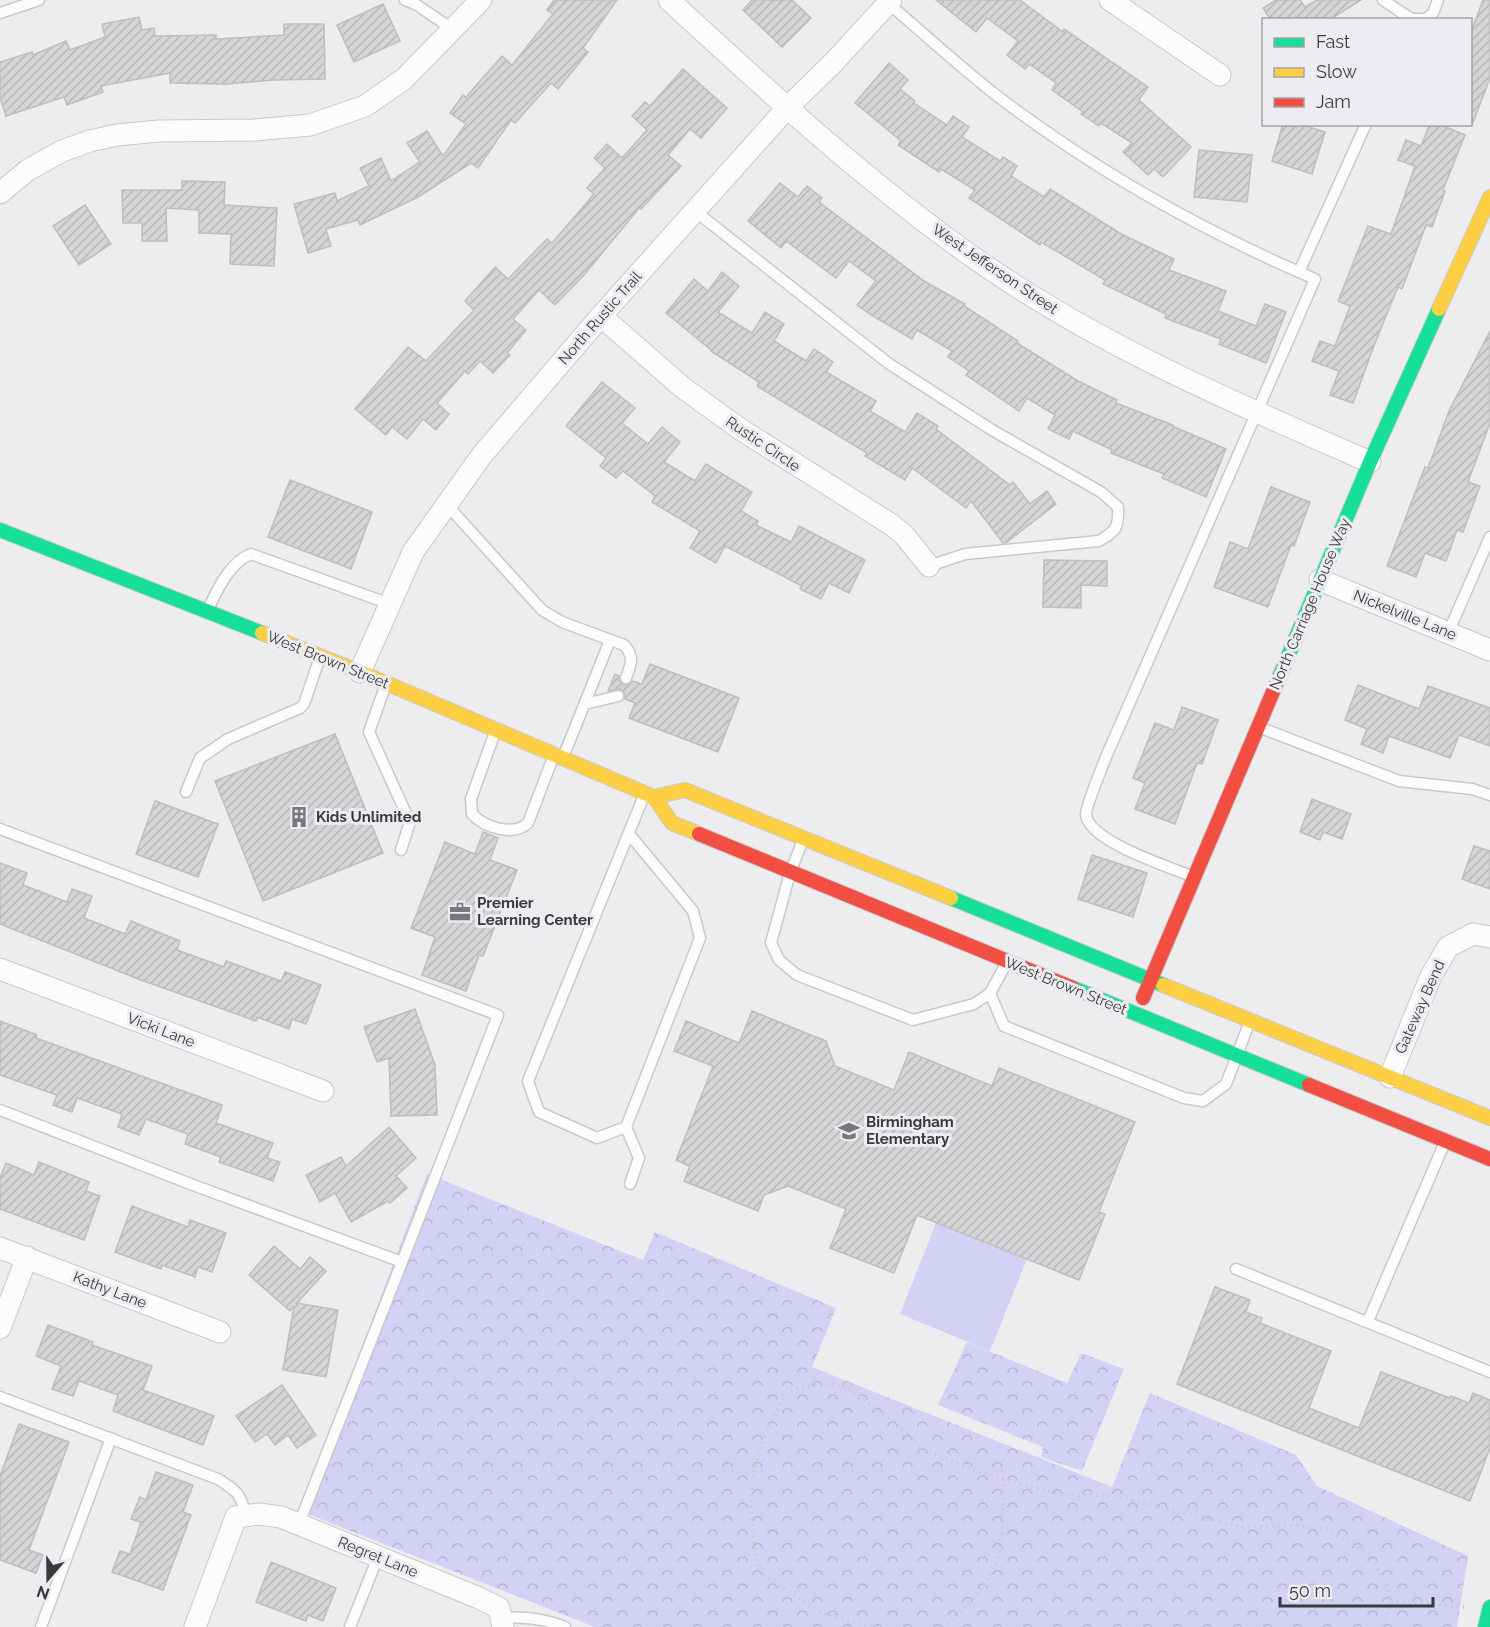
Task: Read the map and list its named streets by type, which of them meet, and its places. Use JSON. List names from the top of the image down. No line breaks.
{"streets":{"main road":["North Carriage House Way","West Brown Street"],"street":["West Jefferson Street","North Rustic Trail","Rustic Circle","Nickelville Lane","Gateway Bend","Vicki Lane","Kathy Lane","Regret Lane"]},"crossings":[["West Jefferson Street","North Rustic Trail"],["West Jefferson Street","North Carriage House Way"],["North Rustic Trail","Rustic Circle"],["North Rustic Trail","West Brown Street"],["North Carriage House Way","Nickelville Lane"],["North Carriage House Way","West Brown Street"]],"places":{"building":["Kids Unlimited"],"office":["Premier Learning Center"],"school or university":["Birmingham Elementary"]},"legend":["Fast","Slow","Jam"],"scale_bar":"50 m","north":"bottom"}
